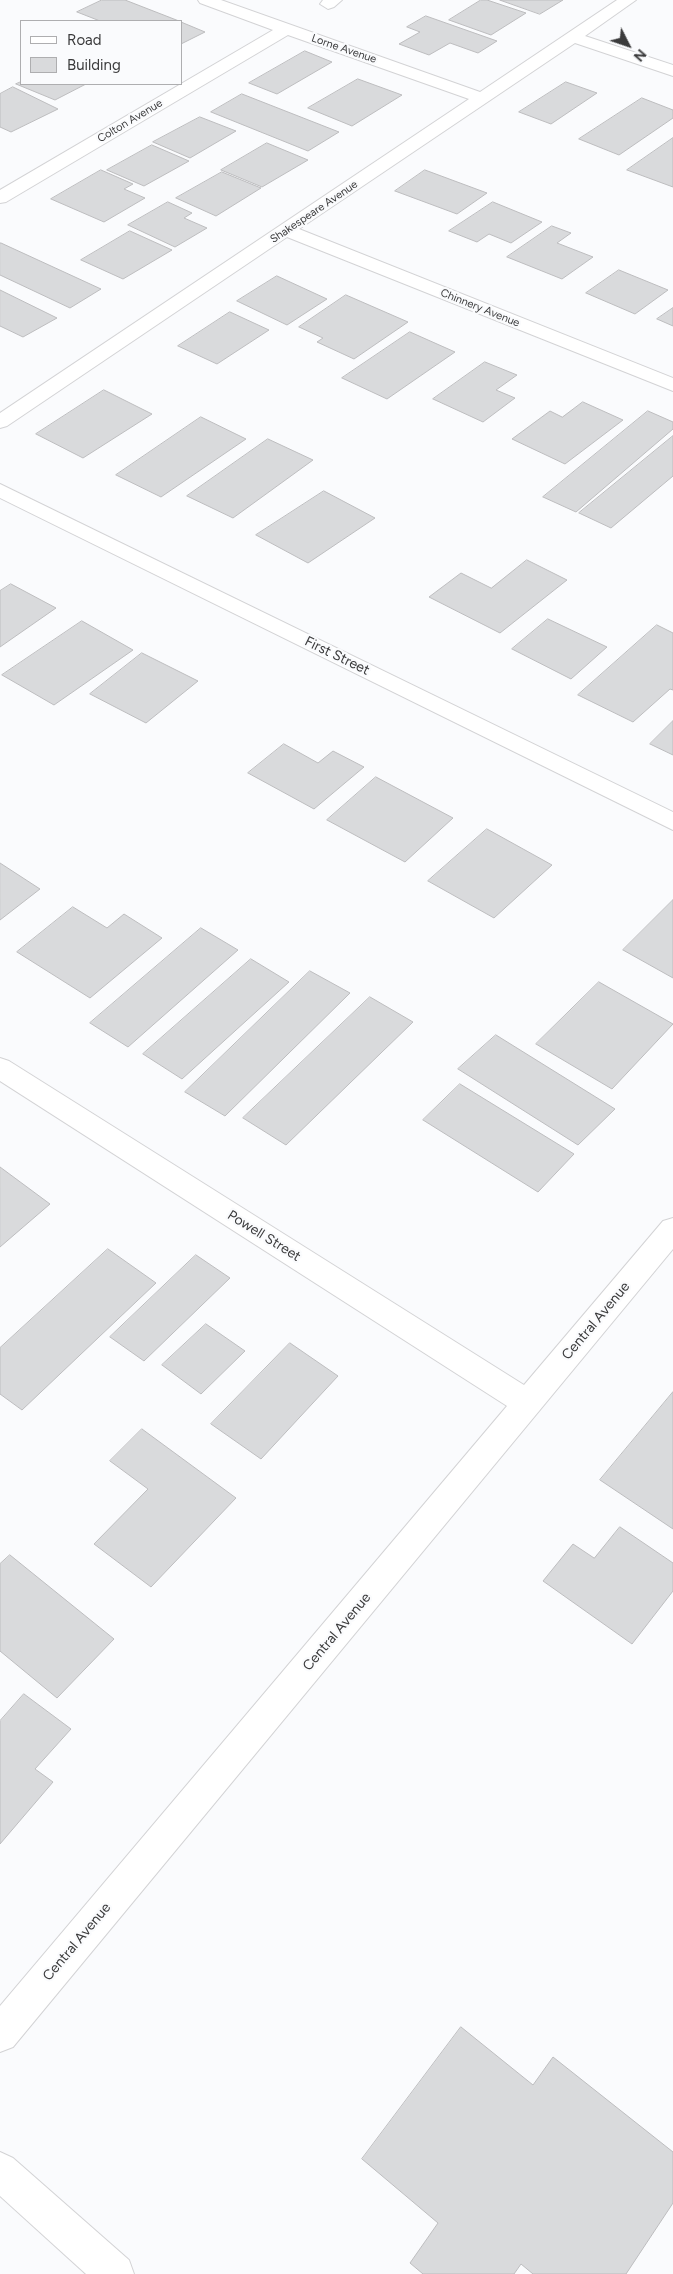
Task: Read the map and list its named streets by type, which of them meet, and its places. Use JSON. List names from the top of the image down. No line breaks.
{"streets":{"street":["Lorne Avenue","Colton Avenue","Shakespeare Avenue","Chinnery Avenue","First Street","Powell Street","Central Avenue"]},"crossings":[["Lorne Avenue","Colton Avenue"],["Lorne Avenue","Shakespeare Avenue"],["Shakespeare Avenue","Chinnery Avenue"],["Powell Street","Central Avenue"]],"legend":["Road","Building"],"north":"bottom right"}
